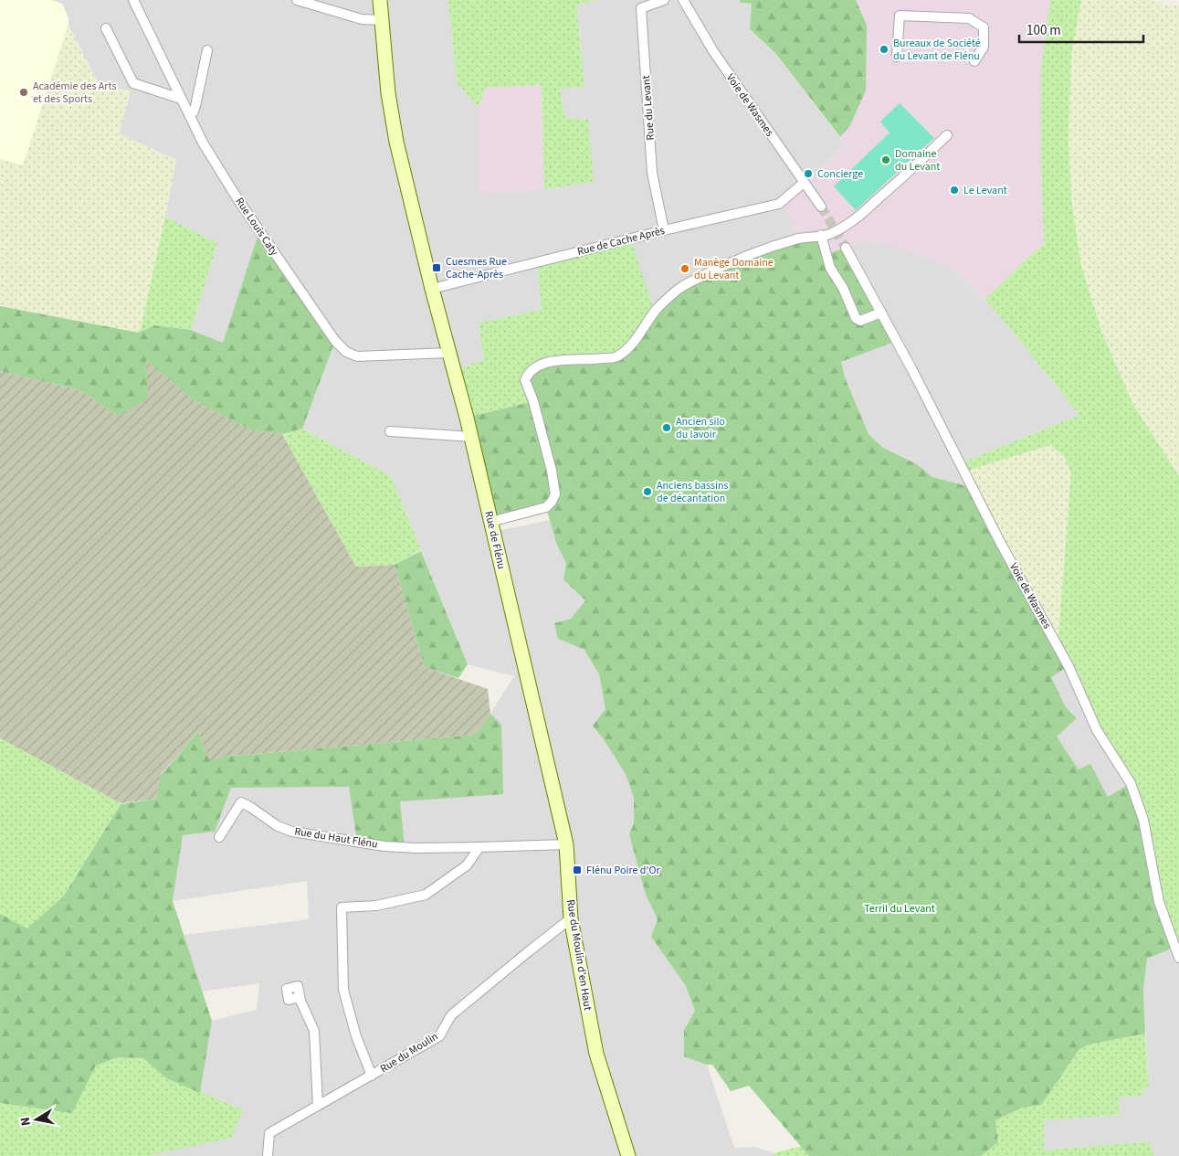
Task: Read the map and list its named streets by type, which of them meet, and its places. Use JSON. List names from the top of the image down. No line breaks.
{"streets":{"street":["Voie de Wasmes","Rue du Levant","Rue Louis Caty","Rue de Cache Après","Rue de Flénu","Rue du Haut Flénu","Rue du Moulin d'en Haut","Rue du Moulin"]},"crossings":[["Voie de Wasmes","Rue de Cache Après"],["Rue du Levant","Rue de Cache Après"],["Rue Louis Caty","Rue de Flénu"],["Rue de Cache Après","Rue de Flénu"],["Rue de Flénu","Rue du Moulin d'en Haut"],["Rue du Haut Flénu","Rue du Moulin d'en Haut"],["Rue du Moulin d'en Haut","Rue du Moulin"]],"parks":["Terril du Levant"],"places":{"other":["Bureaux de Société du Levant de Flénu","Académie des Arts et des Sports","Domaine du Levant","Concierge","Le Levant","Manège Domaine du Levant","Ancien silo du lavoir","Anciens bassins de décantation"],"transit":["Cuesmes Rue Cache-Après","Flénu Poire d'Or"]},"scale_bar":"100 m","north":"left"}
